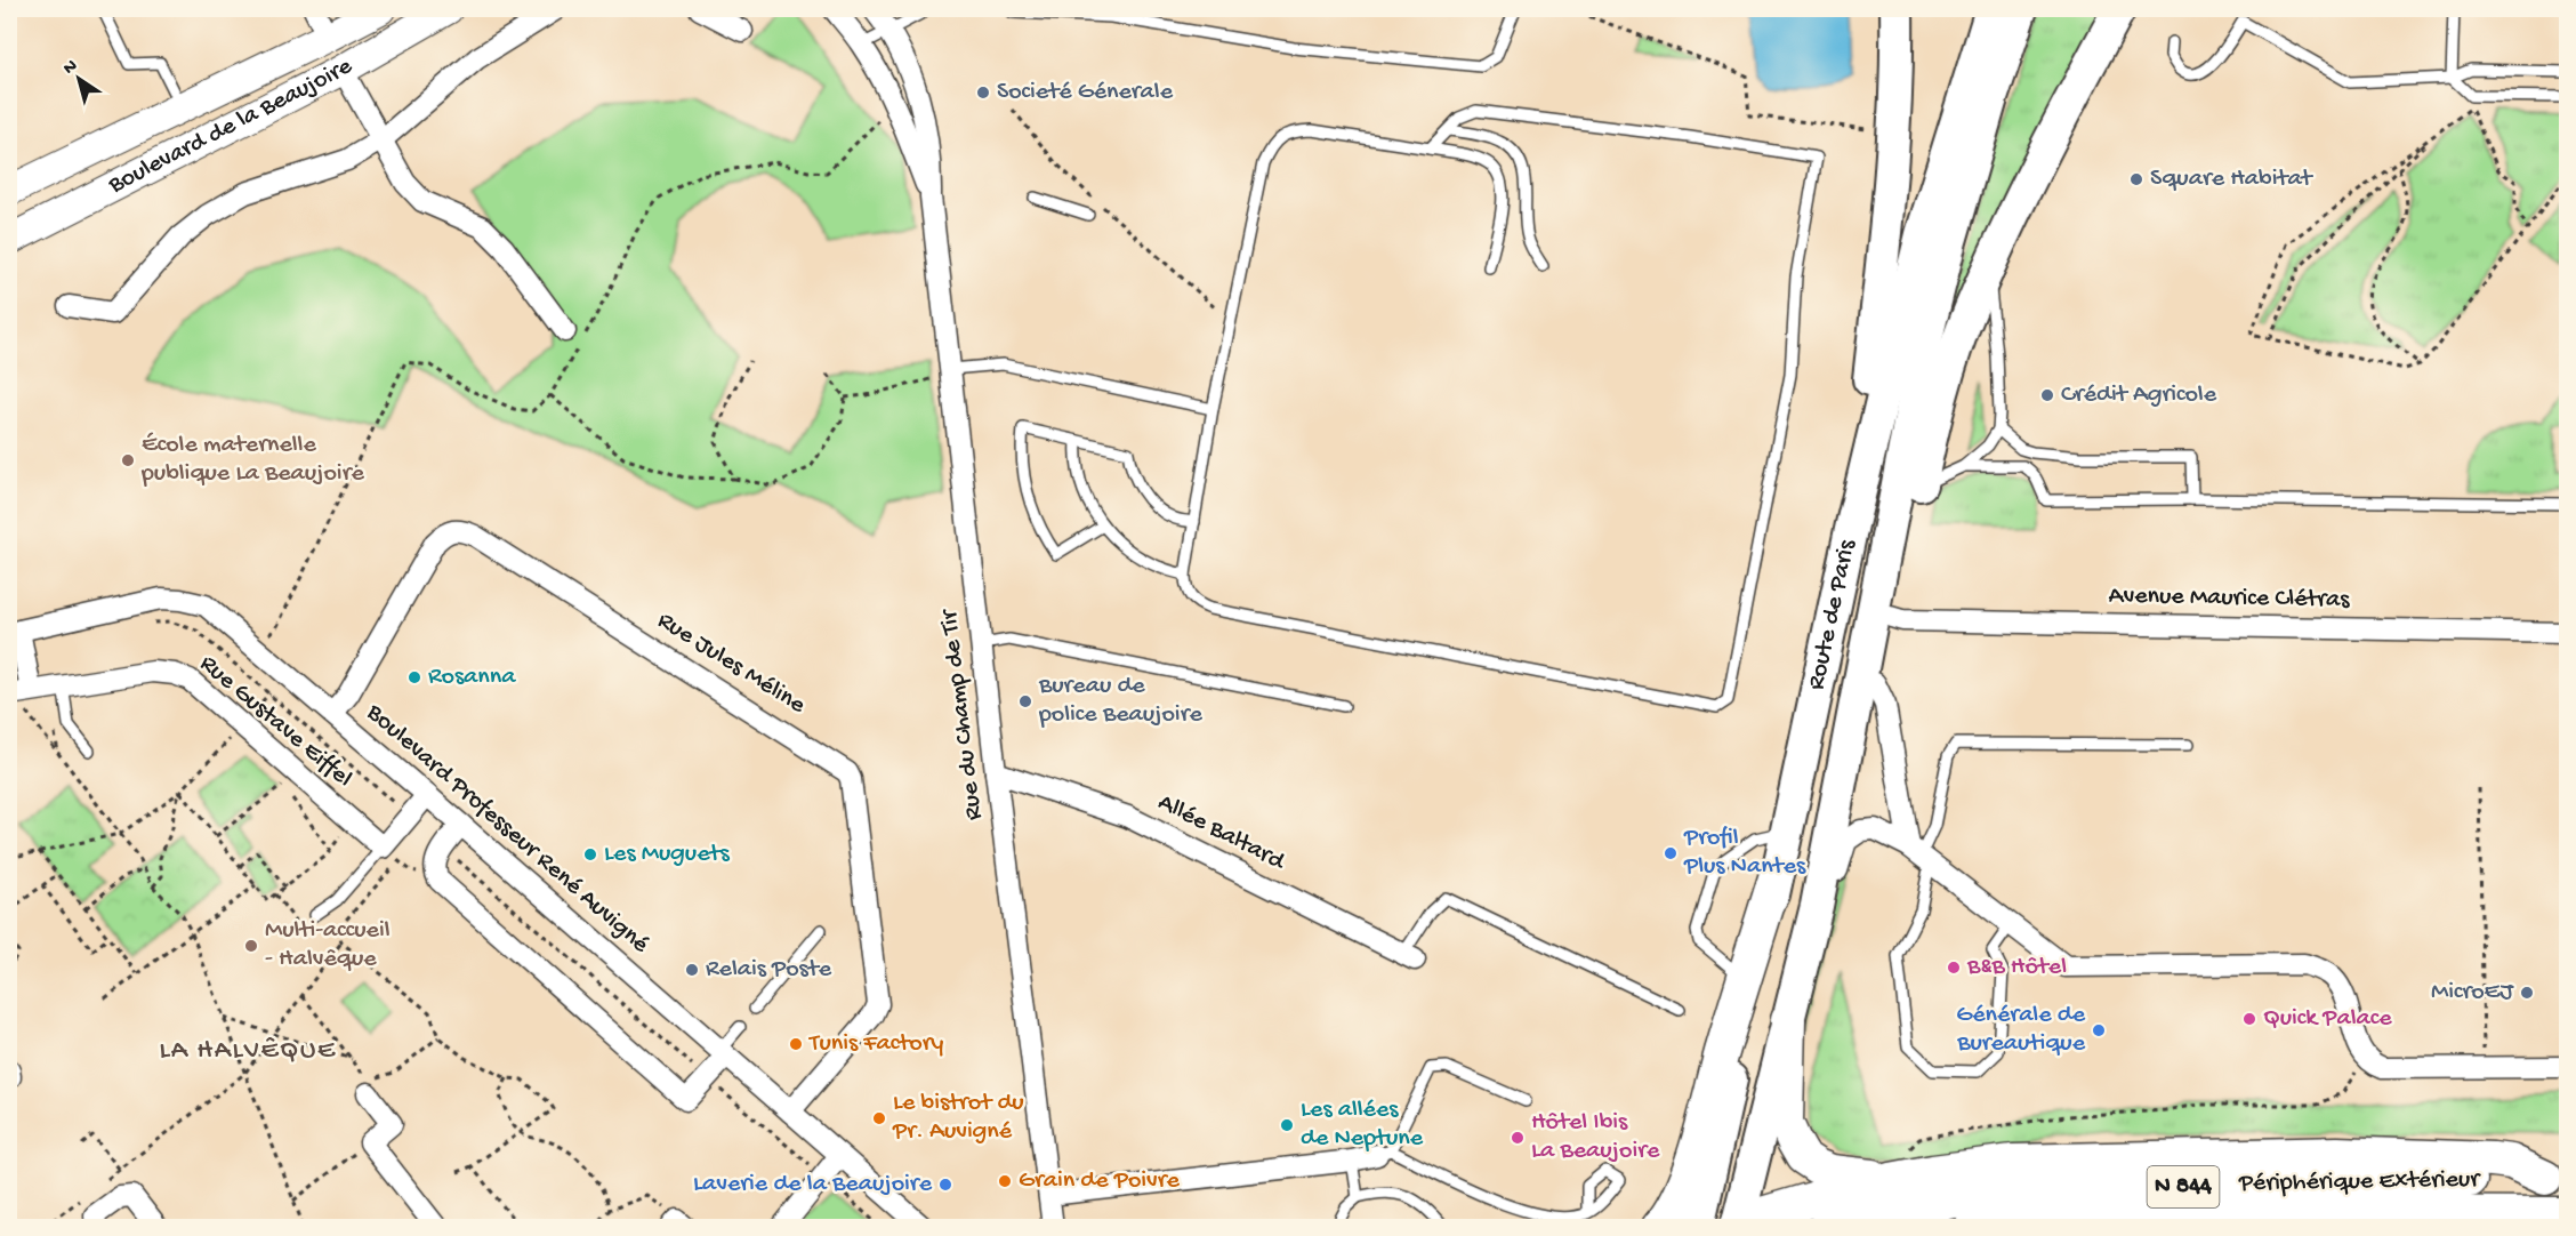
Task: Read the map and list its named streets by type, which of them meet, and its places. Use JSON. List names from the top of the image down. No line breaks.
{"streets":{"highway":["Périphérique Extérieur","N 844"],"main road":["Boulevard de la Beaujoire","Route de Paris"],"street":["Avenue Maurice Clétras","Rue Jules Méline","Rue du Champ de Tir","Rue Gustave Eiffel","Boulevard Professeur René Auvigné","Allée Baltard"]},"crossings":[["Rue Jules Méline","Boulevard Professeur René Auvigné"],["Rue du Champ de Tir","Allée Baltard"]],"districts":["LA HALVÊQUE"],"places":["Societé Génerale","Square Habitat","Crédit Agricole","École maternelle publique La Beaujoire","Rosanna","Bureau de police Beaujoire","Profil Plus Nantes","Les Muguets","Multi-accueil - Halvêque","B&B Hôtel","Relais Poste","MicroEJ","Quick Palace","Générale de Bureautique","Tunis Factory","Le bistrot du Pr. Auvigné","Les allées de Neptune","Hôtel Ibis La Beaujoire","Grain de Poivre","Laverie de la Beaujoire"],"north":"top left"}
